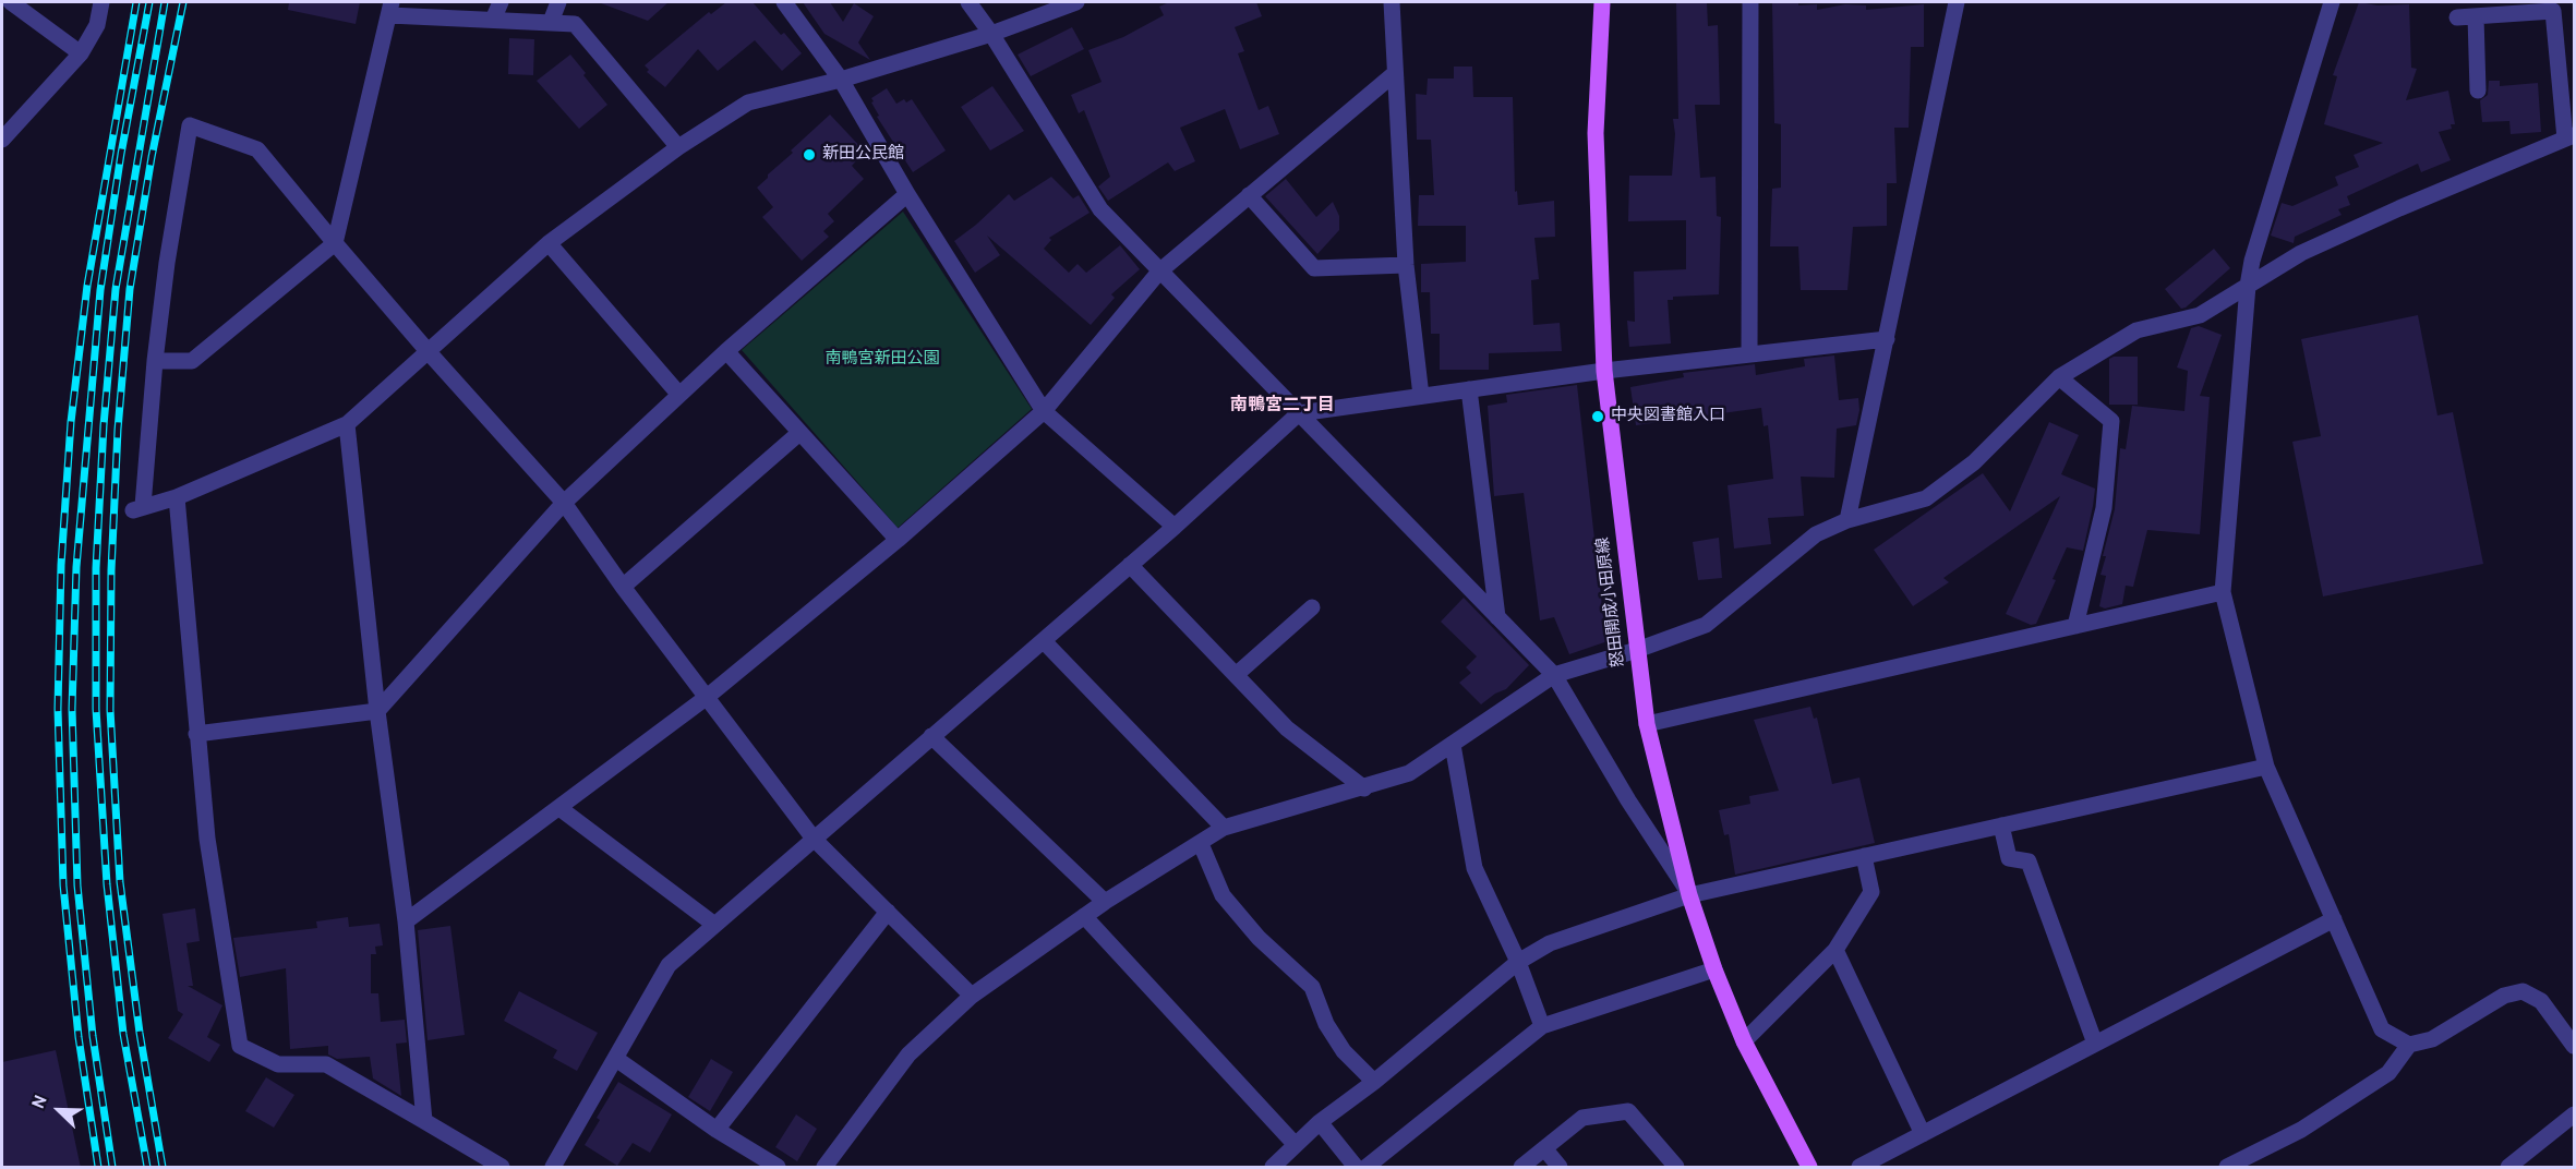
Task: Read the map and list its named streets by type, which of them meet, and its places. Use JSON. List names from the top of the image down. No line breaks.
{"streets":{"main road":["怒田開成小田原線"]},"districts":["南鴨宮二丁目"],"parks":["南鴨宮新田公園"],"places":["新田公民館","中央図書館入口"],"north":"top left"}
